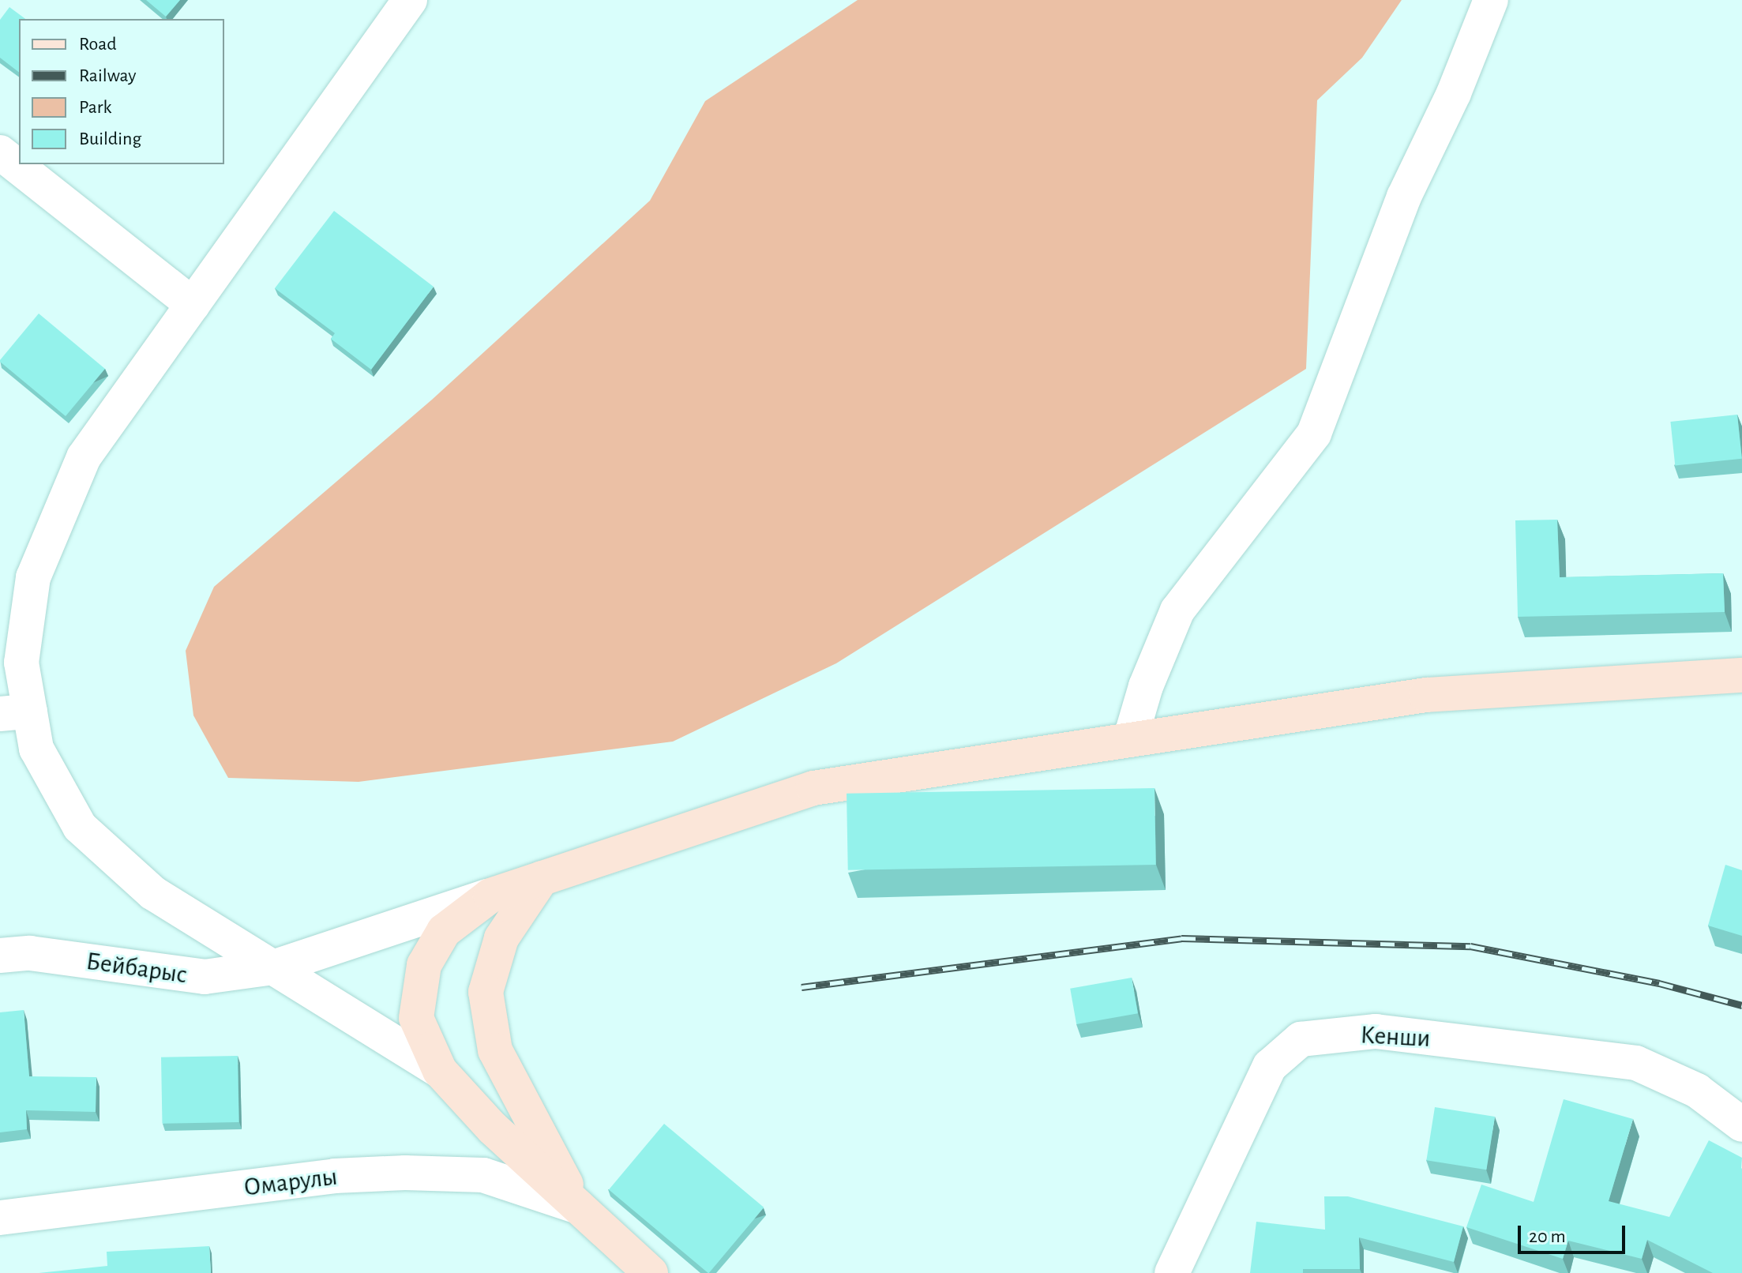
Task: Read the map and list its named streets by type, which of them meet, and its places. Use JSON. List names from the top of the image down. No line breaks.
{"streets":{"street":["Бейбарыс","Кенши","Омарулы"]},"legend":["Road","Railway","Park","Building"],"scale_bar":"20 m"}
